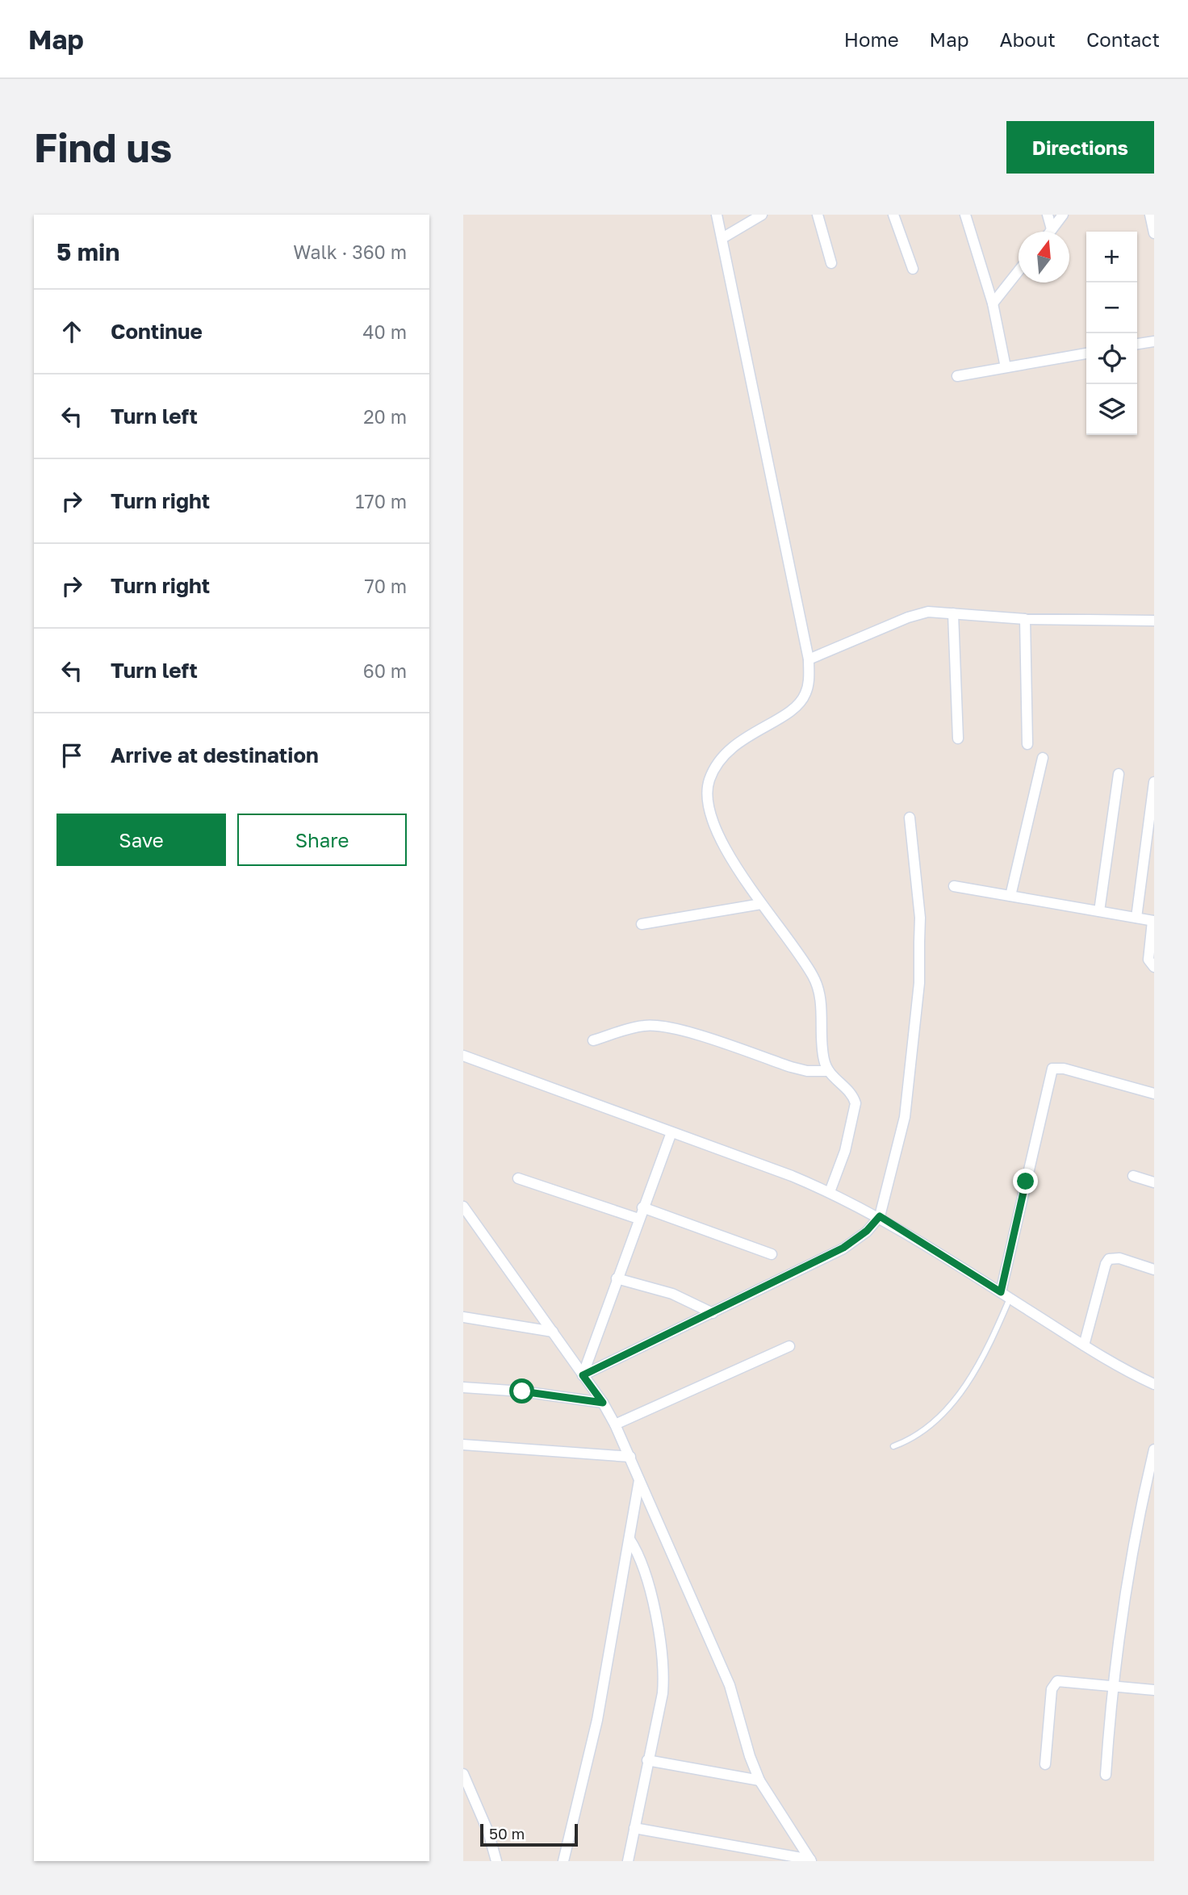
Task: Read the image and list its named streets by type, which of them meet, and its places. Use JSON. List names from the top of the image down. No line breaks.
{"scale_bar":"50 m","north":"top","page":{"header":"Map","nav":["Home","Map","About","Contact"],"buttons":["Directions",["Save","Share"]],"title":"Find us","heading":["5 min","Walk · 360 m"],"map_buttons":["+","−"],"list":[["Continue","40 m"],["Turn left","20 m"],["Turn right","170 m"],["Turn right","70 m"],["Turn left","60 m"],"Arrive at destination"],"scale":"50 m"}}
